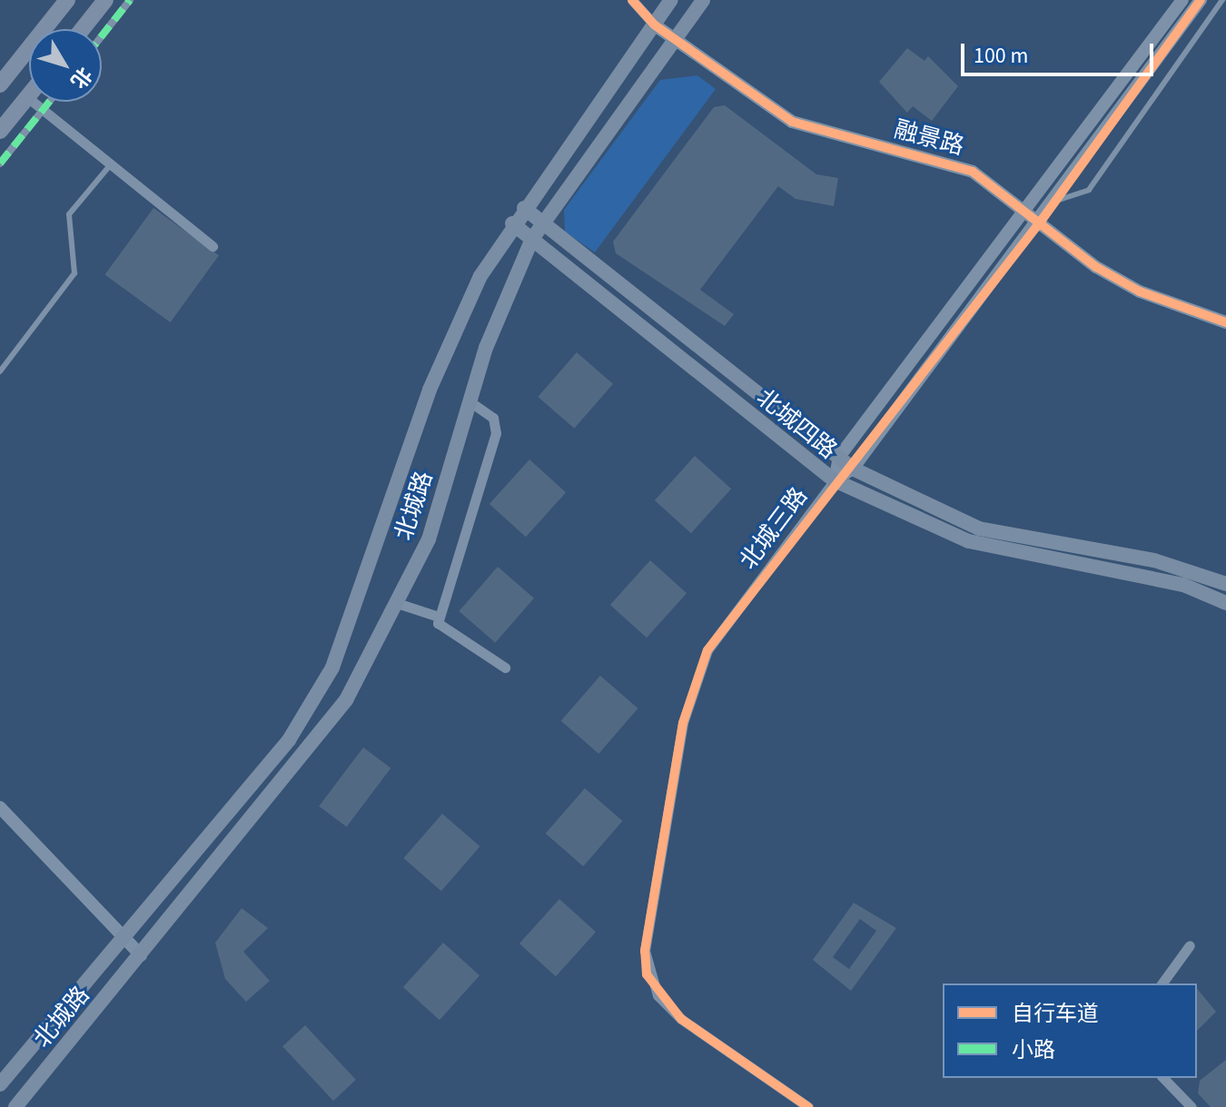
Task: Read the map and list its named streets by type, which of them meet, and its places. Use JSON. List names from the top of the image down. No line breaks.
{"streets":{"main road":["北城四路","北城路"],"street":["融景路","北城三路"]},"crossings":[["融景路","北城路"],["融景路","北城三路"],["北城四路","北城路"],["北城四路","北城三路"]],"legend":["自行车道","小路"],"scale_bar":"100 m","north":"bottom right"}
